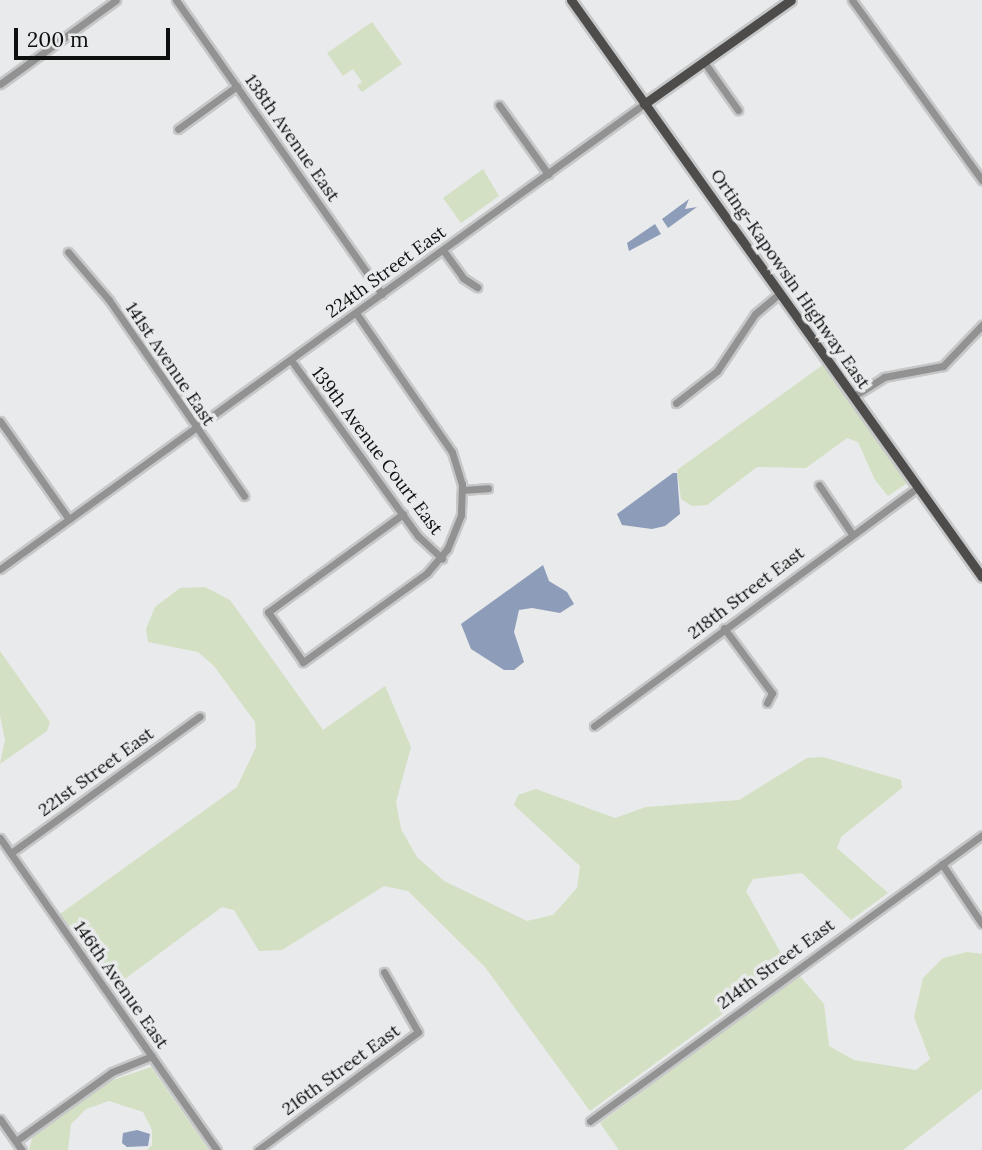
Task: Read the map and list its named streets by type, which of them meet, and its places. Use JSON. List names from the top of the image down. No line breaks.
{"streets":{"main road":["224th Street East","Orting-Kapowsin Highway East"],"street":["138th Avenue East","141st Avenue East","139th Avenue Court East","218th Street East","221st Street East","214th Street East","146th Avenue East","216th Street East"]},"crossings":[["138th Avenue East","224th Street East"],["224th Street East","Orting-Kapowsin Highway East"],["224th Street East","141st Avenue East"],["224th Street East","139th Avenue Court East"],["Orting-Kapowsin Highway East","218th Street East"],["221st Street East","146th Avenue East"]],"scale_bar":"200 m"}
